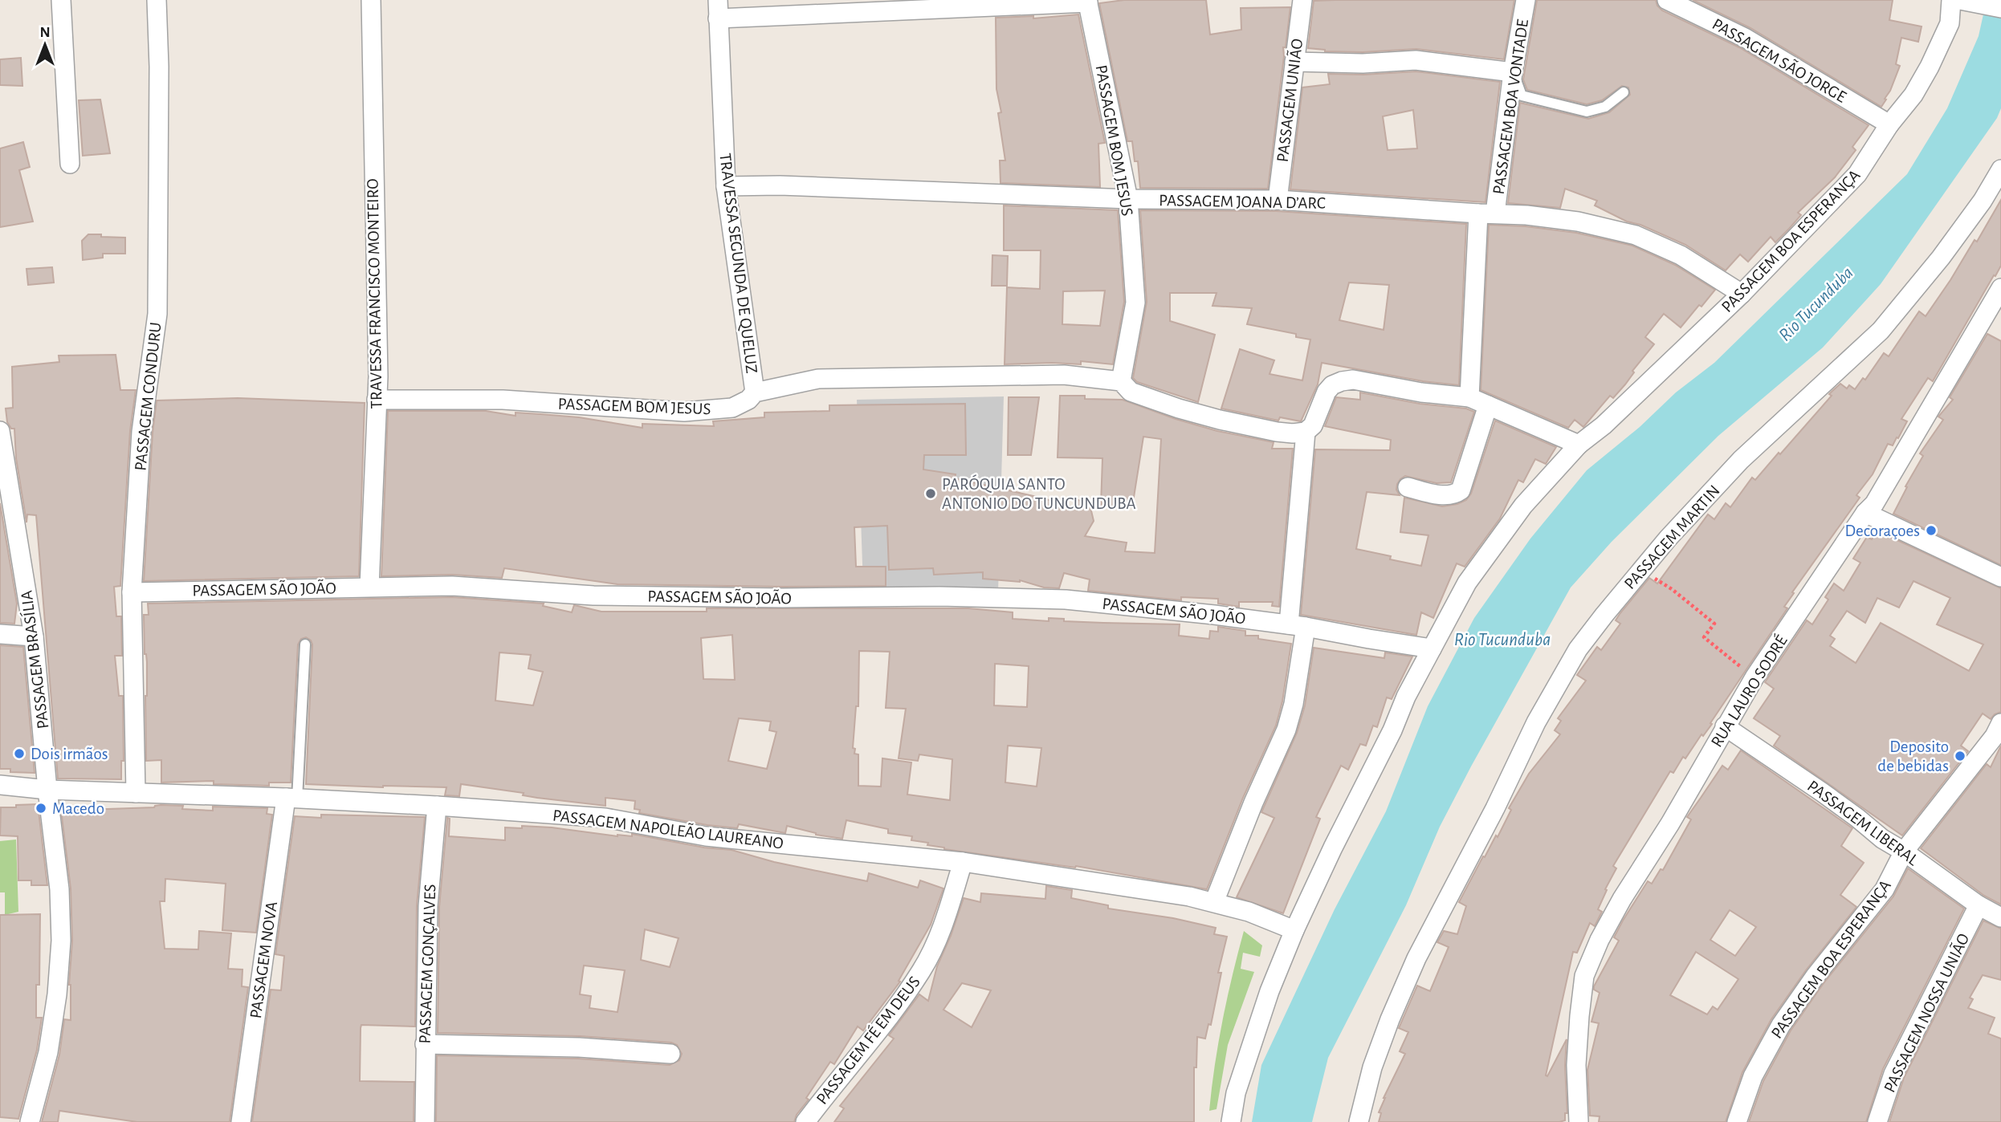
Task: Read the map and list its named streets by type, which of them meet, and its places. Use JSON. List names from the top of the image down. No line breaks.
{"streets":{"street":["PASSAGEM SÃO JORGE","PASSAGEM UNIÃO","PASSAGEM BOA VONTADE","PASSAGEM BOM JESUS","PASSAGEM JOANA D’ARC","PASSAGEM BOA ESPERANÇA","TRAVESSA SEGUNDA DE QUELUZ","TRAVESSA FRANCISCO MONTEIRO","PASSAGEM CONDURU","PASSAGEM MARTIN","PASSAGEM SÃO JOÃO","PASSAGEM BRASÍLIA","RUA LAURO SODRÉ","PASSAGEM LIBERAL","PASSAGEM NAPOLEÃO LAUREANO","PASSAGEM NOVA","PASSAGEM GONÇALVES","PASSAGEM NOSSA UNIÃO","PASSAGEM FÉ EM DEUS"]},"crossings":[["PASSAGEM SÃO JORGE","PASSAGEM BOA ESPERANÇA"],["PASSAGEM UNIÃO","PASSAGEM JOANA D’ARC"],["PASSAGEM BOA VONTADE","PASSAGEM JOANA D’ARC"],["PASSAGEM BOM JESUS","PASSAGEM JOANA D’ARC"],["PASSAGEM BOM JESUS","TRAVESSA SEGUNDA DE QUELUZ"],["PASSAGEM BOM JESUS","TRAVESSA FRANCISCO MONTEIRO"],["PASSAGEM JOANA D’ARC","PASSAGEM BOA ESPERANÇA"],["PASSAGEM JOANA D’ARC","TRAVESSA SEGUNDA DE QUELUZ"],["PASSAGEM BOA ESPERANÇA","PASSAGEM SÃO JOÃO"],["PASSAGEM BOA ESPERANÇA","PASSAGEM LIBERAL"],["PASSAGEM BOA ESPERANÇA","PASSAGEM NAPOLEÃO LAUREANO"],["TRAVESSA FRANCISCO MONTEIRO","PASSAGEM SÃO JOÃO"],["PASSAGEM CONDURU","PASSAGEM SÃO JOÃO"],["PASSAGEM CONDURU","PASSAGEM NAPOLEÃO LAUREANO"],["PASSAGEM BRASÍLIA","PASSAGEM NAPOLEÃO LAUREANO"],["RUA LAURO SODRÉ","PASSAGEM LIBERAL"],["PASSAGEM LIBERAL","PASSAGEM NOSSA UNIÃO"],["PASSAGEM NAPOLEÃO LAUREANO","PASSAGEM NOVA"],["PASSAGEM NAPOLEÃO LAUREANO","PASSAGEM GONÇALVES"],["PASSAGEM NAPOLEÃO LAUREANO","PASSAGEM FÉ EM DEUS"]],"water":["Rio Tucunduba"],"places":["PARÓQUIA SANTO ANTONIO DO TUNCUNDUBA","Decoraçoes","Dois irmãos","Deposito de bebidas","Macedo"],"north":"top"}
